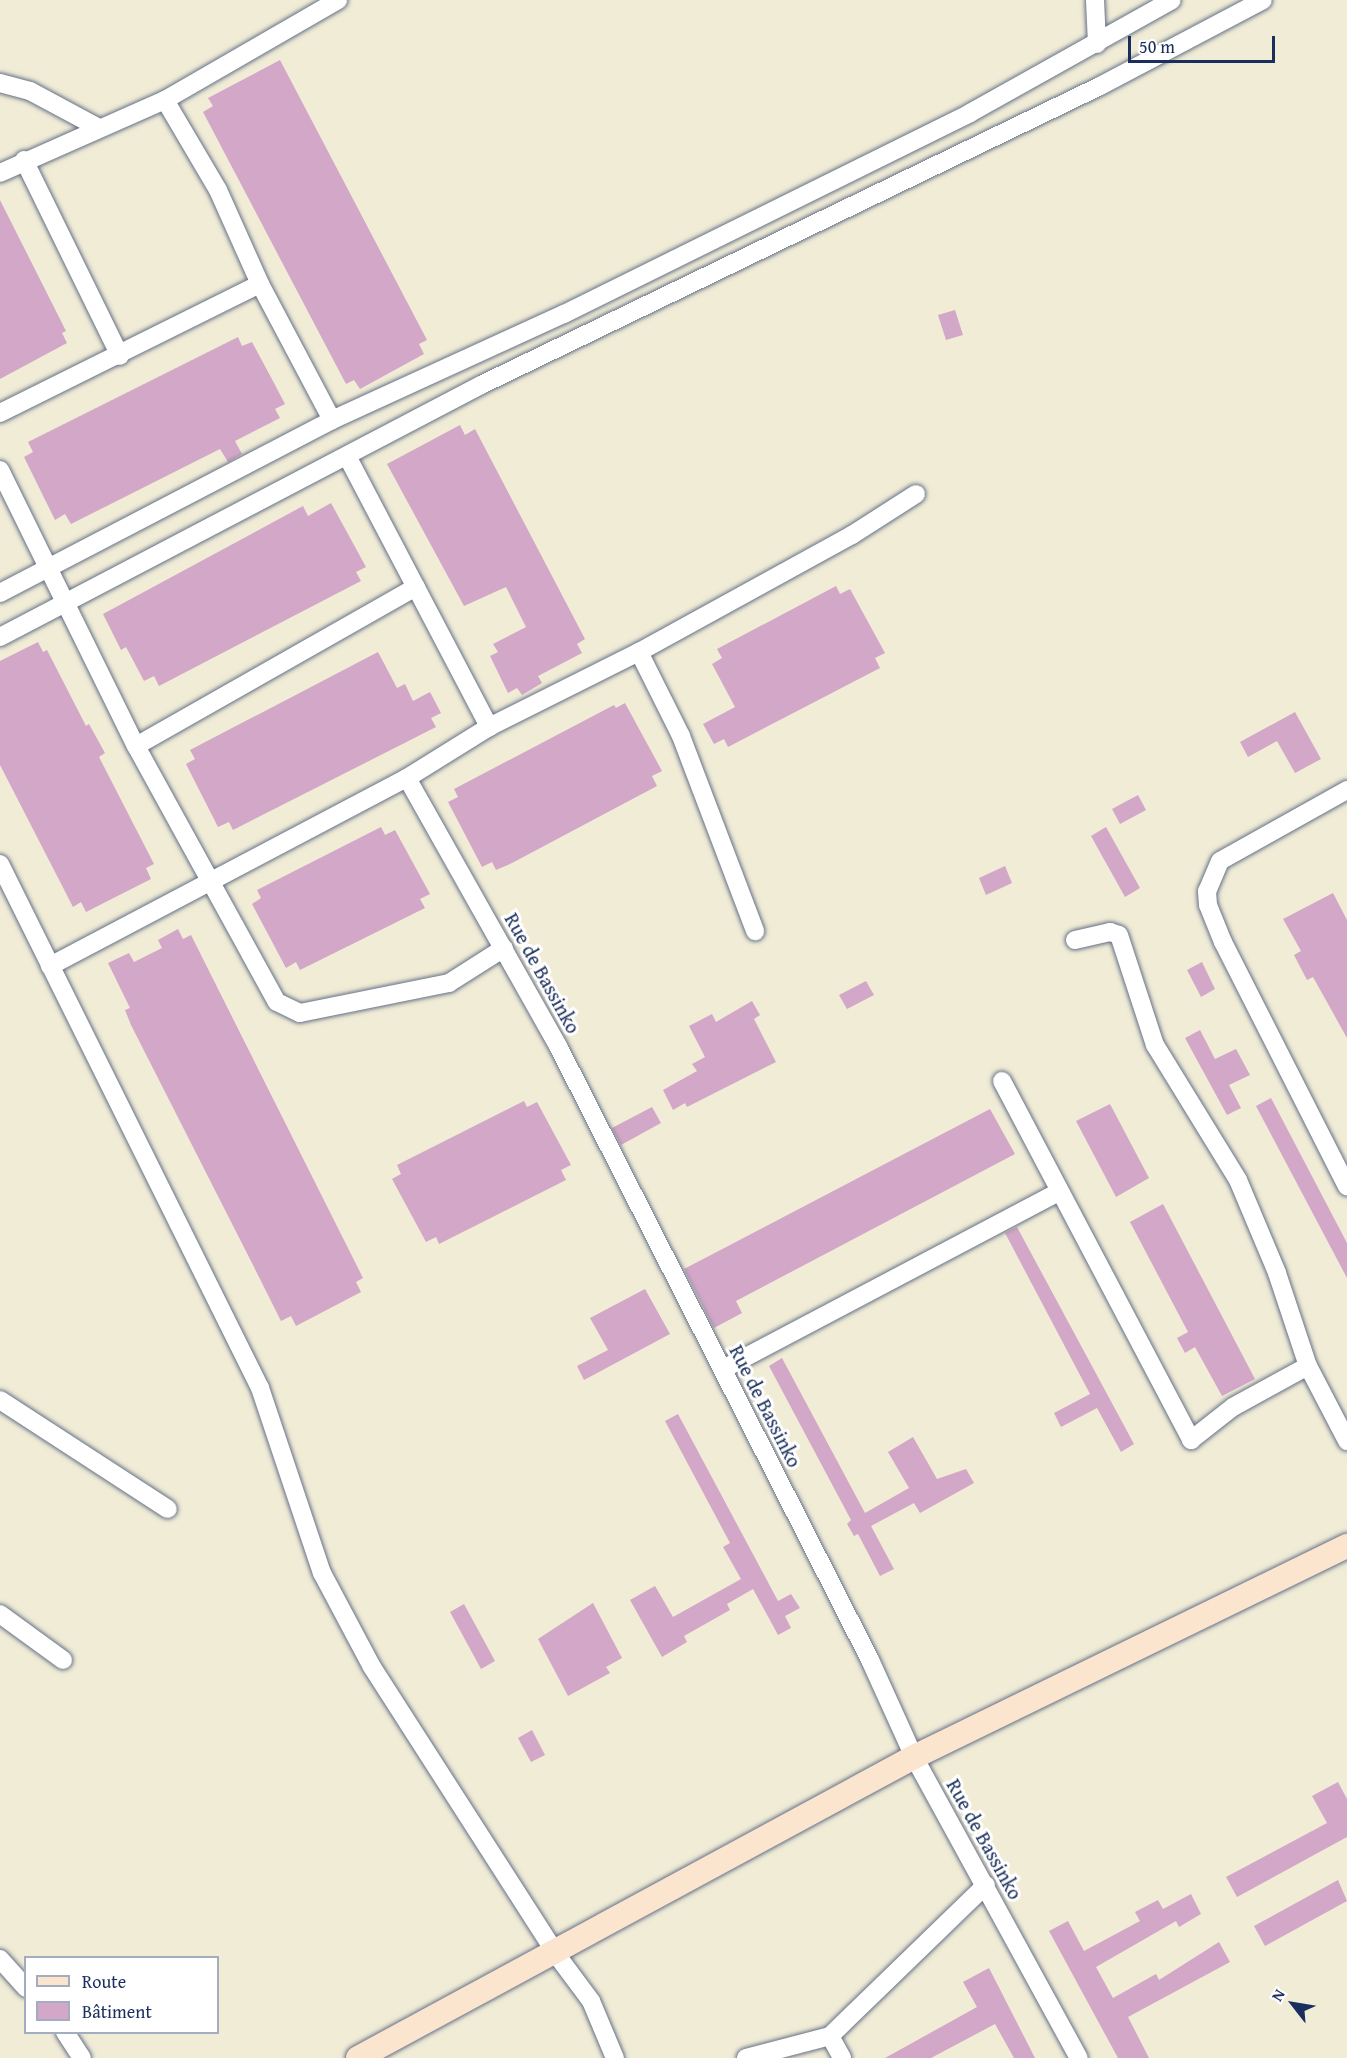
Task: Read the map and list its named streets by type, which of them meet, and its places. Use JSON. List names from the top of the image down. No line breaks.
{"streets":{"street":["Rue de Bassinko"]},"legend":["Route","Bâtiment"],"scale_bar":"50 m","north":"top left"}
